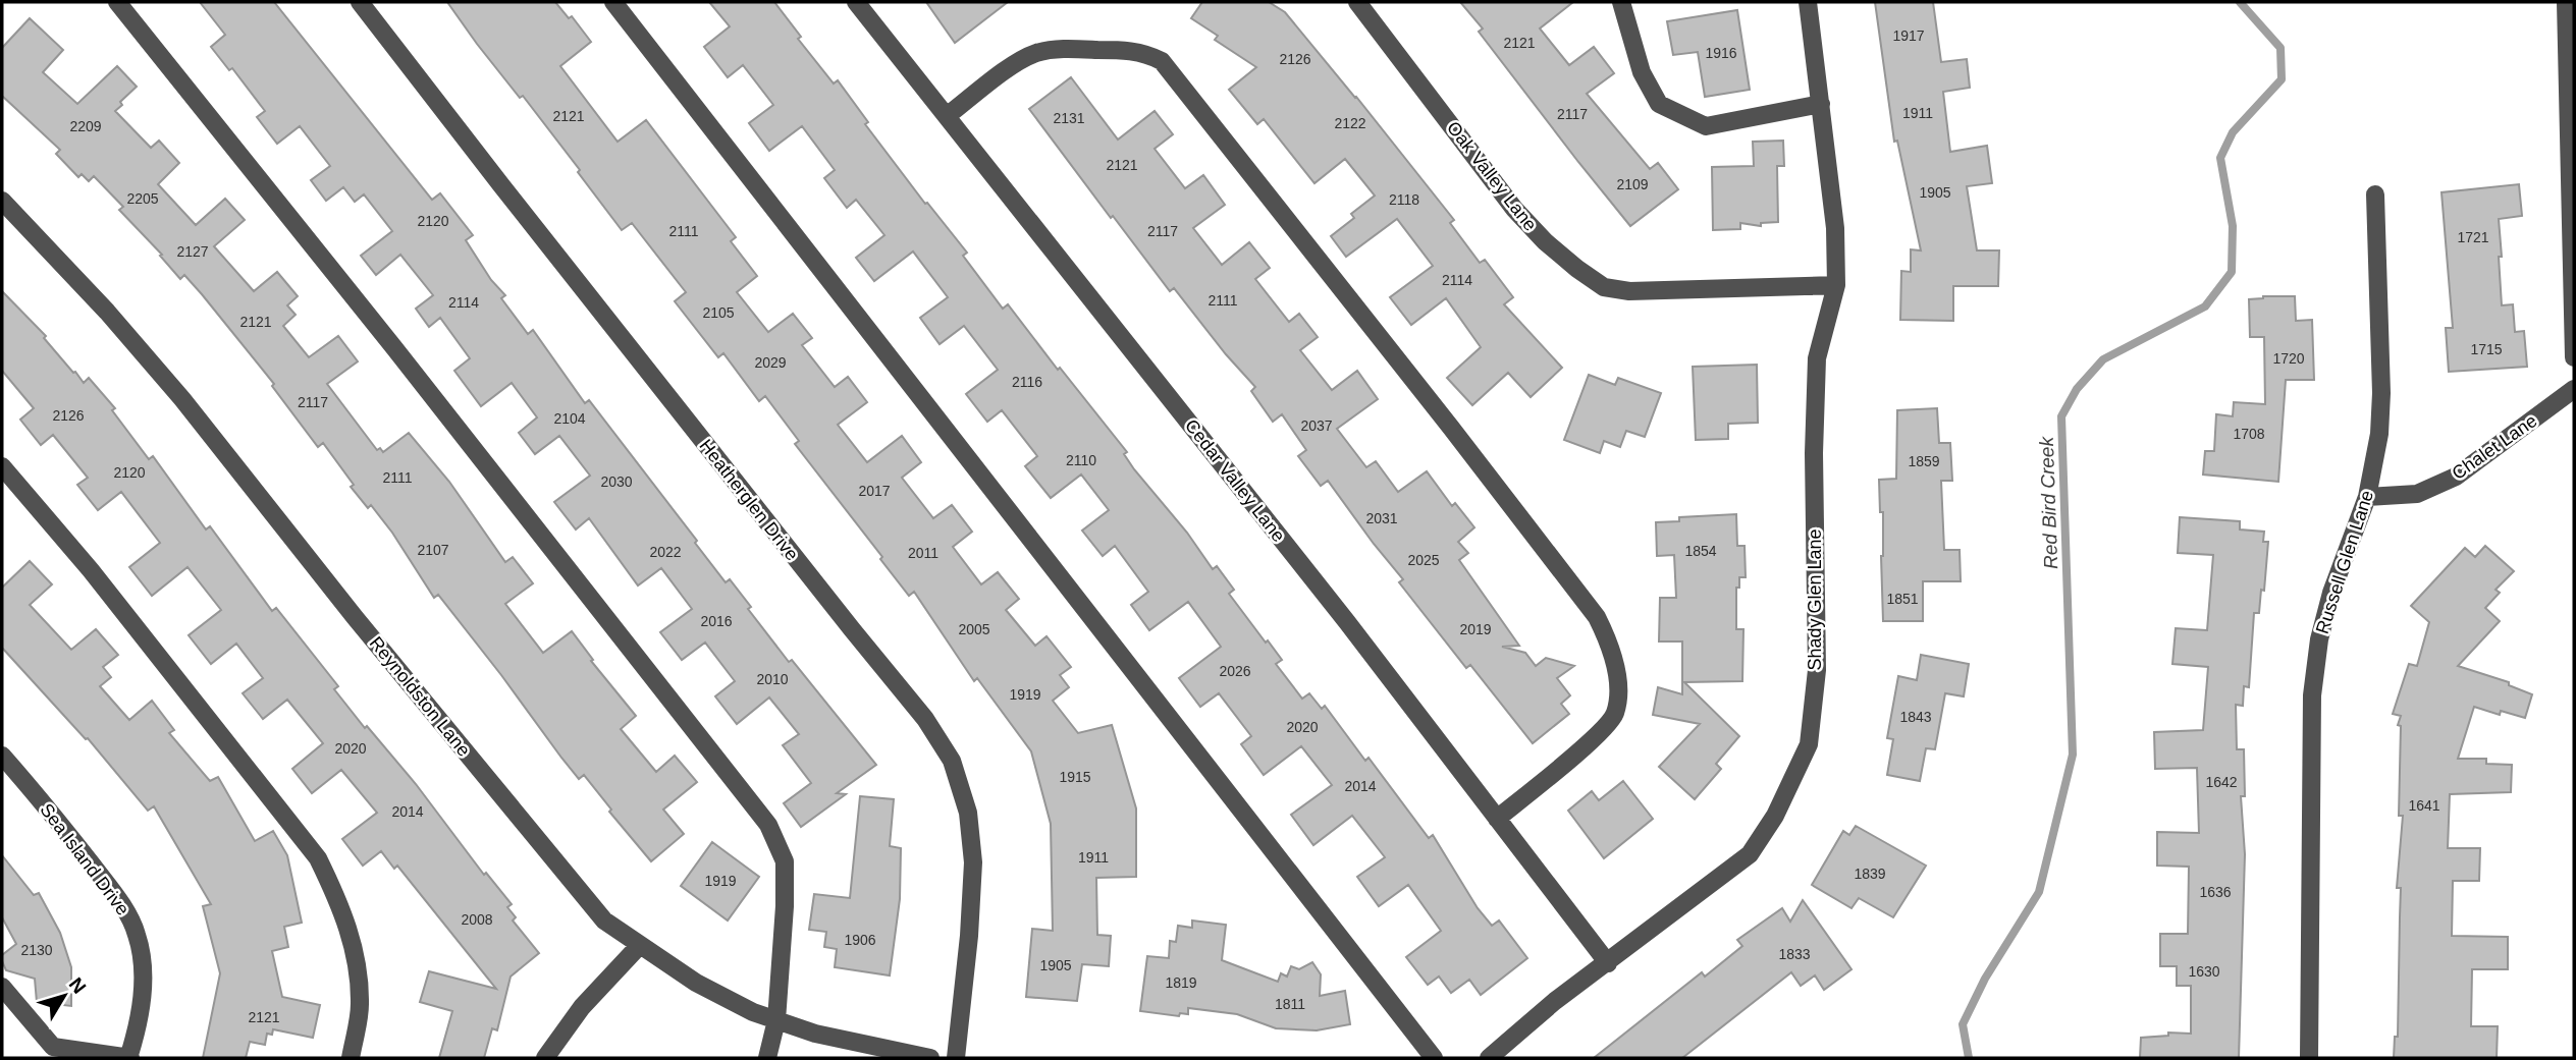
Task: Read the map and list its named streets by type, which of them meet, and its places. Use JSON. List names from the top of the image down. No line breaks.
{"streets":{"street":["Oak Valley Lane","Chalet Lane","Cedar Valley Lane","Heatherglen Drive","Russell Glen Lane","Shady Glen Lane","Reynoldston Lane","Sea Island Drive"]},"crossings":[["Oak Valley Lane","Shady Glen Lane"],["Chalet Lane","Russell Glen Lane"],["Cedar Valley Lane","Shady Glen Lane"]],"water":["Red Bird Creek"],"house_numbers":["1917","2121","1916","2126","1911","2117","2121","2131","2122","2209","2121","2109","1905","2205","2118","2120","2111","2117","1721","2127","2114","2111","2114","2105","2121","1715","1720","2029","2116","2117","2126","2104","2037","1708","2110","1859","2120","2111","2030","2017","2031","2107","1854","2022","2011","2025","1851","2016","2005","2019","2026","2010","1919","1843","2020","2020","1915","1642","2014","1641","2014","1911","1839","1919","1636","2008","1906","2130","1833","1905","1630","1819","1811","2121"],"north":"top right"}
